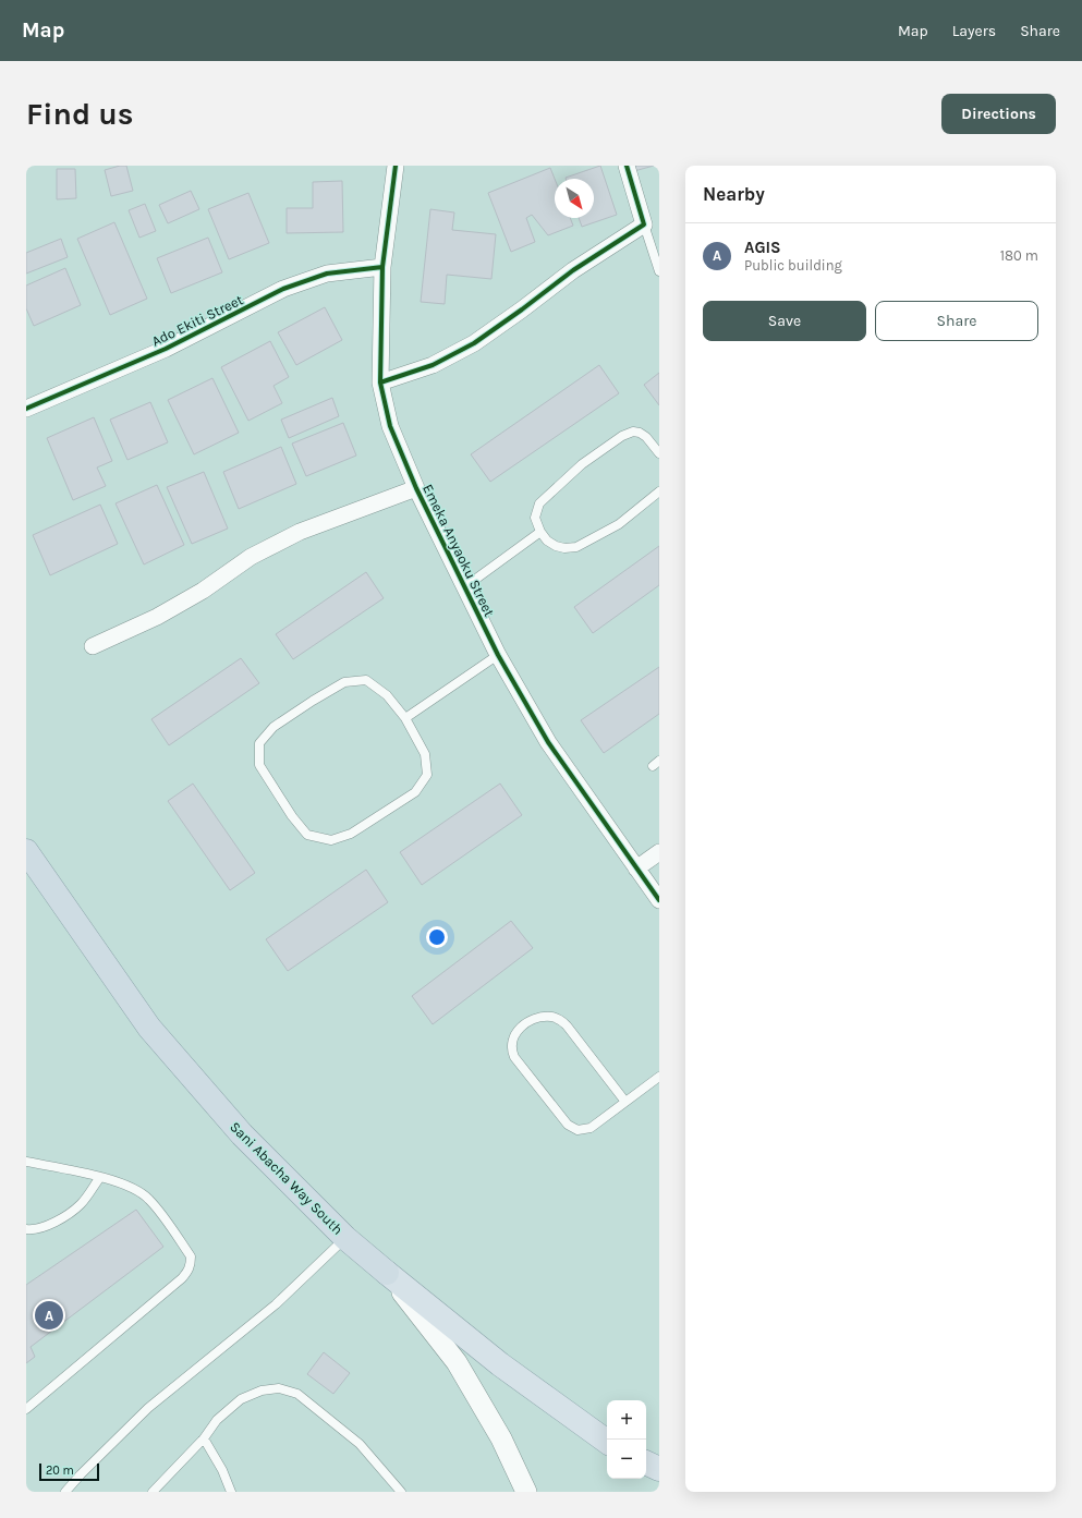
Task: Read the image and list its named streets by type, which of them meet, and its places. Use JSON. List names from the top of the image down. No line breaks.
{"streets":{"highway":["Sani Abacha Way South"],"street":["Ado Ekiti Street","Emeka Anyaoku Street"]},"crossings":[["Ado Ekiti Street","Emeka Anyaoku Street"]],"scale_bar":"20 m","north":"bottom right","page":{"header":"Map","nav":["Map","Layers","Share"],"buttons":["Directions",["Save","Share"]],"title":"Find us","heading":"Nearby","list":[{"mark":"A","name":"AGIS","note":"Public building","value":"180 m"}],"pins":"A","map_buttons":["+","−"],"scale":"20 m"}}
